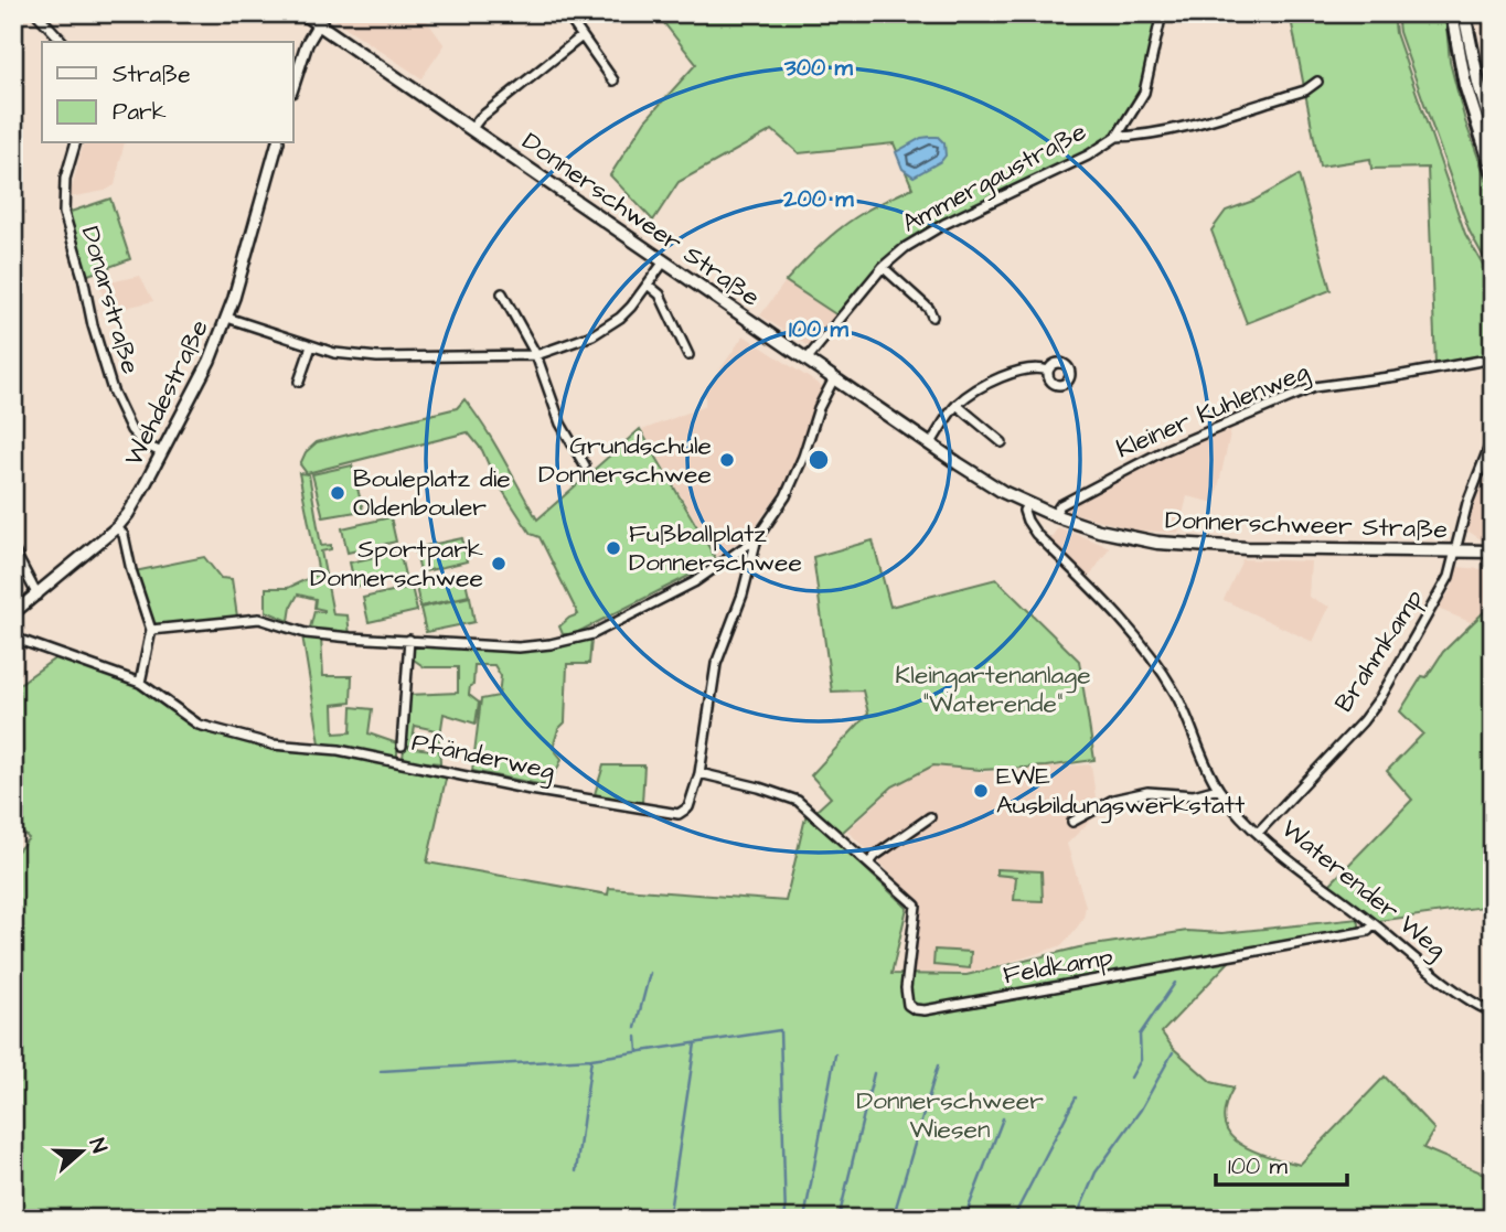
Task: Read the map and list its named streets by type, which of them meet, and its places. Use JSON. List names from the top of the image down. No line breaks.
{"streets":{"main road":["Donnerschweer Straße"],"street":["Ammergaustraße","Donarstraße","Wehdestraße","Kleiner Kuhlenweg","Brahmkamp","Pfänderweg","Waterender Weg","Feldkamp"]},"crossings":[["Ammergaustraße","Donnerschweer Straße"],["Donnerschweer Straße","Kleiner Kuhlenweg"],["Donnerschweer Straße","Brahmkamp"],["Donnerschweer Straße","Waterender Weg"],["Donarstraße","Wehdestraße"],["Brahmkamp","Waterender Weg"],["Pfänderweg","Feldkamp"],["Waterender Weg","Feldkamp"]],"parks":["Kleingartenanlage \"Waterende\"","Donnerschweer Wiesen"],"places":["Grundschule Donnerschwee","Bouleplatz die Oldenbouler","Fußballplatz Donnerschwee","Sportpark Donnerschwee","EWE Ausbildungswerkstatt"],"legend":["Straße","Park"],"scale_bar":"100 m","north":"right","rings":["300 m","200 m","100 m"]}
